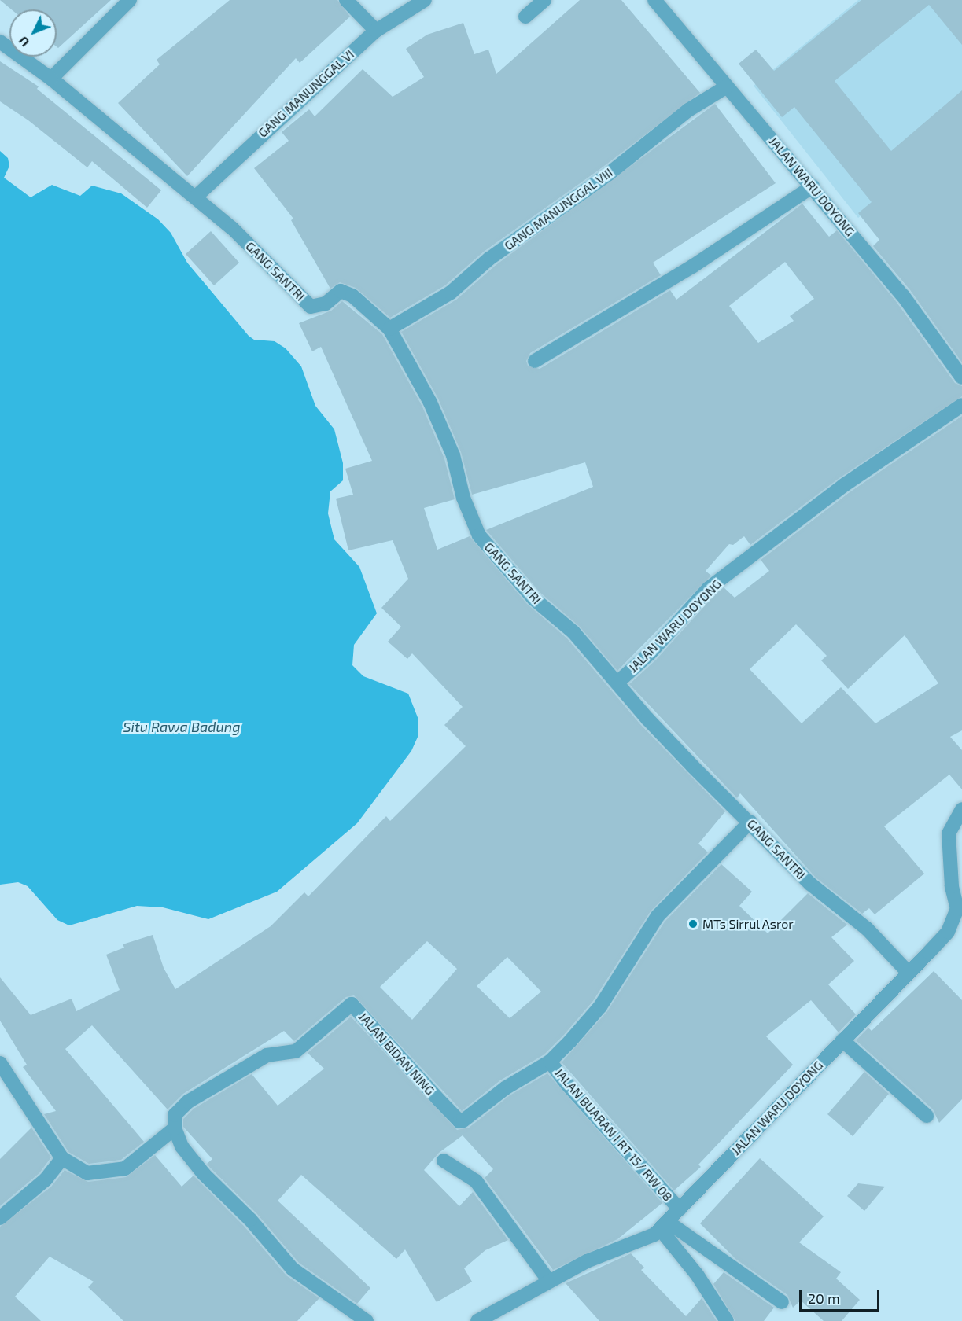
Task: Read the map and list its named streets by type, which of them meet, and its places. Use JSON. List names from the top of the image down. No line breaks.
{"streets":{"street":["GANG MANUNGGAL VI","JALAN WARU DOYONG","GANG MANUNGGAL VIII","GANG SANTRI","JALAN BIDAN NING","JALAN BUARAN I RT 15/ RW 08"]},"crossings":[["GANG MANUNGGAL VI","GANG SANTRI"],["JALAN WARU DOYONG","GANG MANUNGGAL VIII"],["JALAN WARU DOYONG","GANG SANTRI"],["JALAN WARU DOYONG","JALAN BUARAN I RT 15/ RW 08"],["GANG MANUNGGAL VIII","GANG SANTRI"],["GANG SANTRI","JALAN BUARAN I RT 15/ RW 08"],["JALAN BIDAN NING","JALAN BUARAN I RT 15/ RW 08"]],"water":["Situ Rawa Badung"],"places":["MTs Sirrul Asror"],"scale_bar":"20 m","north":"bottom left"}
